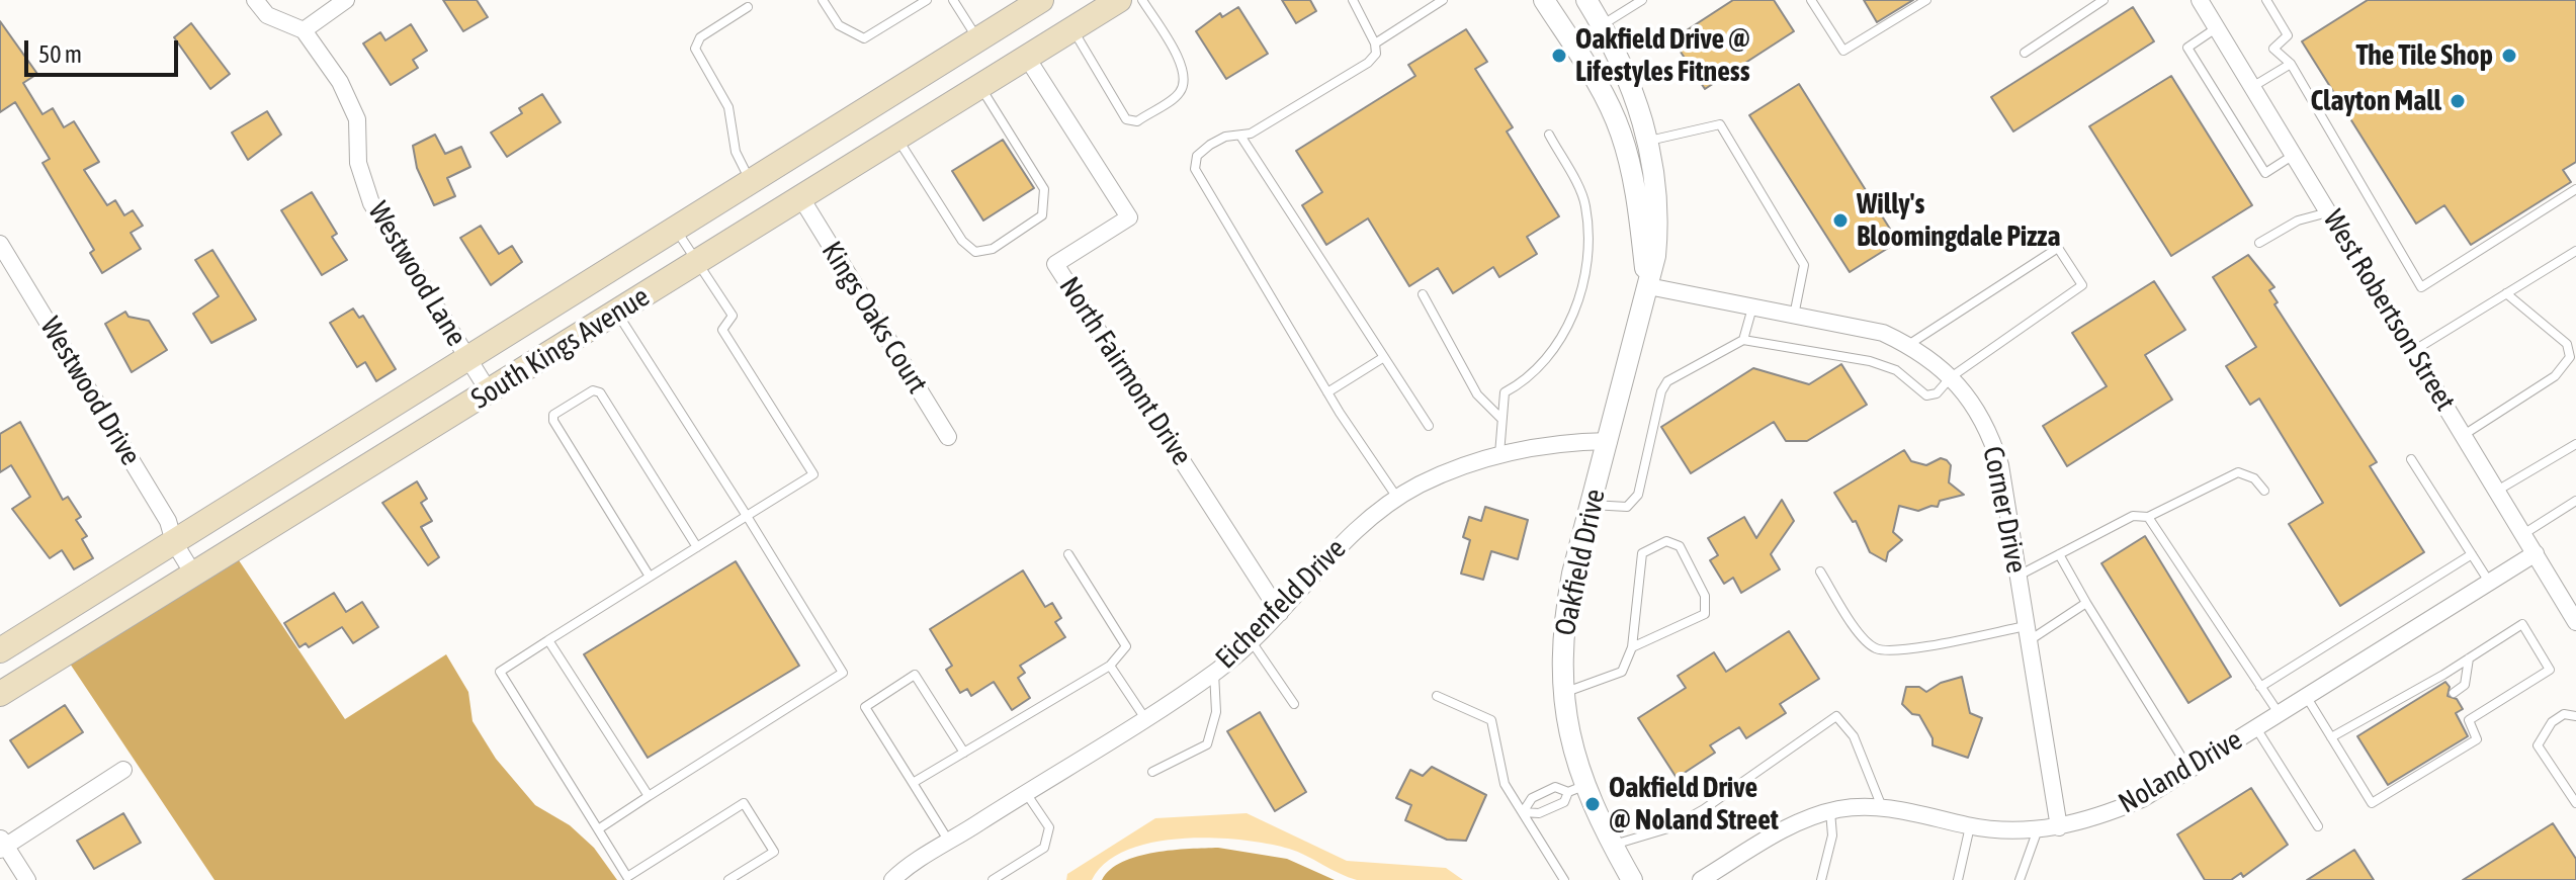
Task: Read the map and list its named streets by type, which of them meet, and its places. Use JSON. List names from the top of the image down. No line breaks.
{"streets":{"main road":["South Kings Avenue"],"street":["Westwood Lane","West Robertson Street","Kings Oaks Court","North Fairmont Drive","Westwood Drive","Corner Drive","Oakfield Drive","Eichenfeld Drive","Noland Drive"]},"crossings":[["Westwood Lane","South Kings Avenue"],["West Robertson Street","Noland Drive"],["Kings Oaks Court","South Kings Avenue"],["South Kings Avenue","North Fairmont Drive"],["South Kings Avenue","Westwood Drive"],["North Fairmont Drive","Eichenfeld Drive"],["Corner Drive","Oakfield Drive"],["Corner Drive","Noland Drive"],["Oakfield Drive","Eichenfeld Drive"]],"places":["Oakfield Drive @ Lifestyles Fitness","The Tile Shop","Clayton Mall","Willy's Bloomingdale Pizza","Oakfield Drive @ Noland Street"],"scale_bar":"50 m"}
